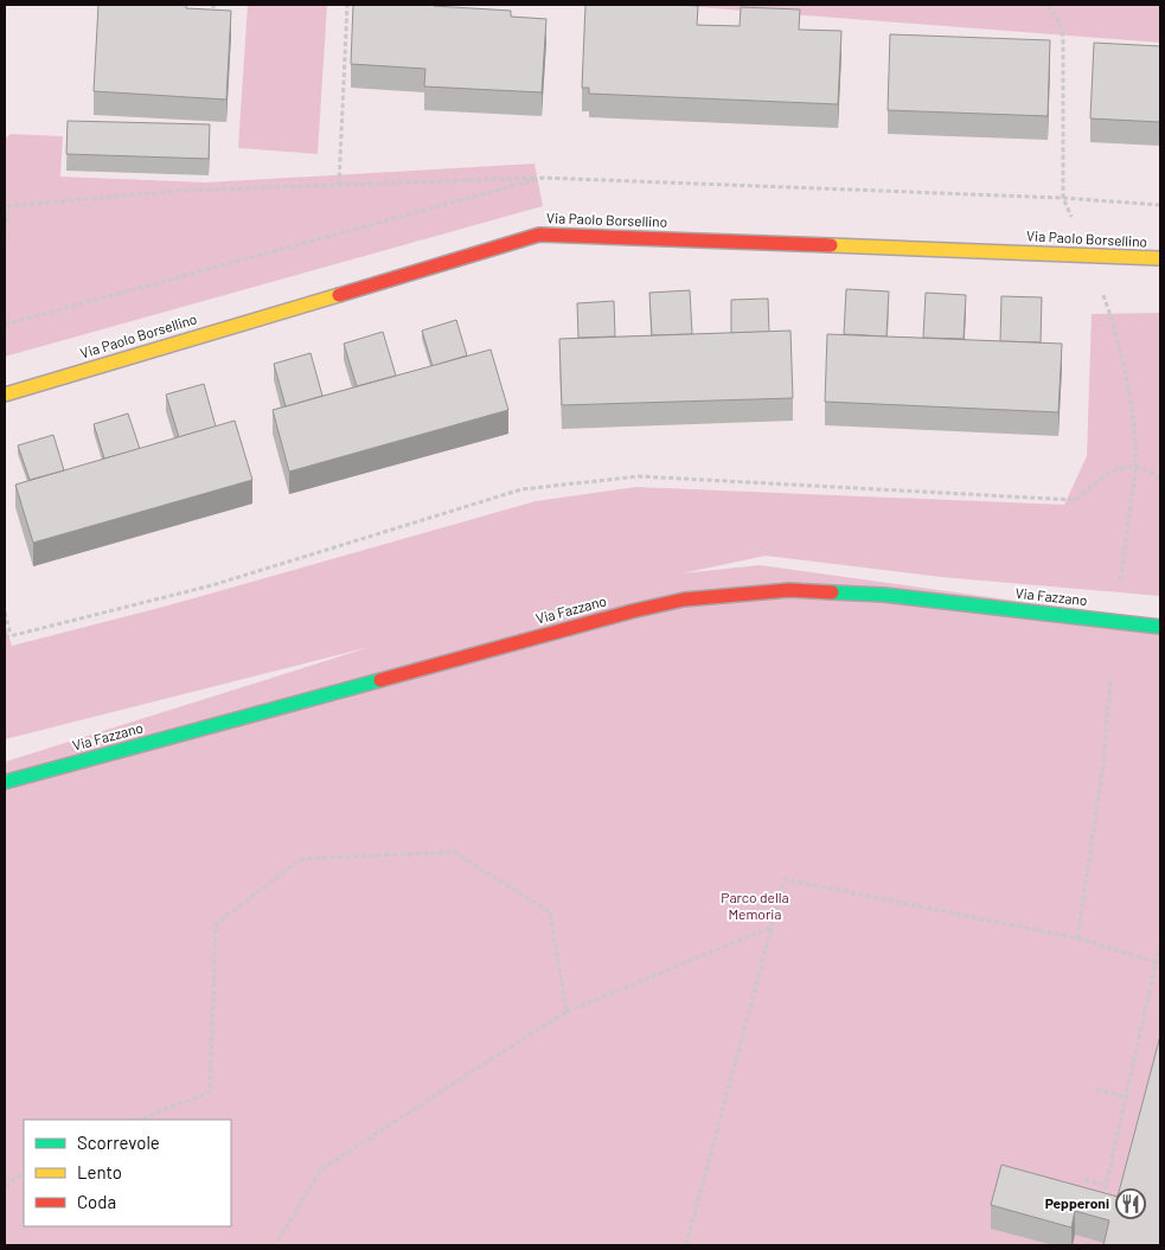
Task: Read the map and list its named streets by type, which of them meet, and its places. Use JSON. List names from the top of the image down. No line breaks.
{"streets":{"street":["Via Paolo Borsellino","Via Fazzano"]},"parks":["Parco della Memoria"],"places":{"restaurant":["Pepperoni"]},"legend":["Scorrevole","Lento","Coda"]}
